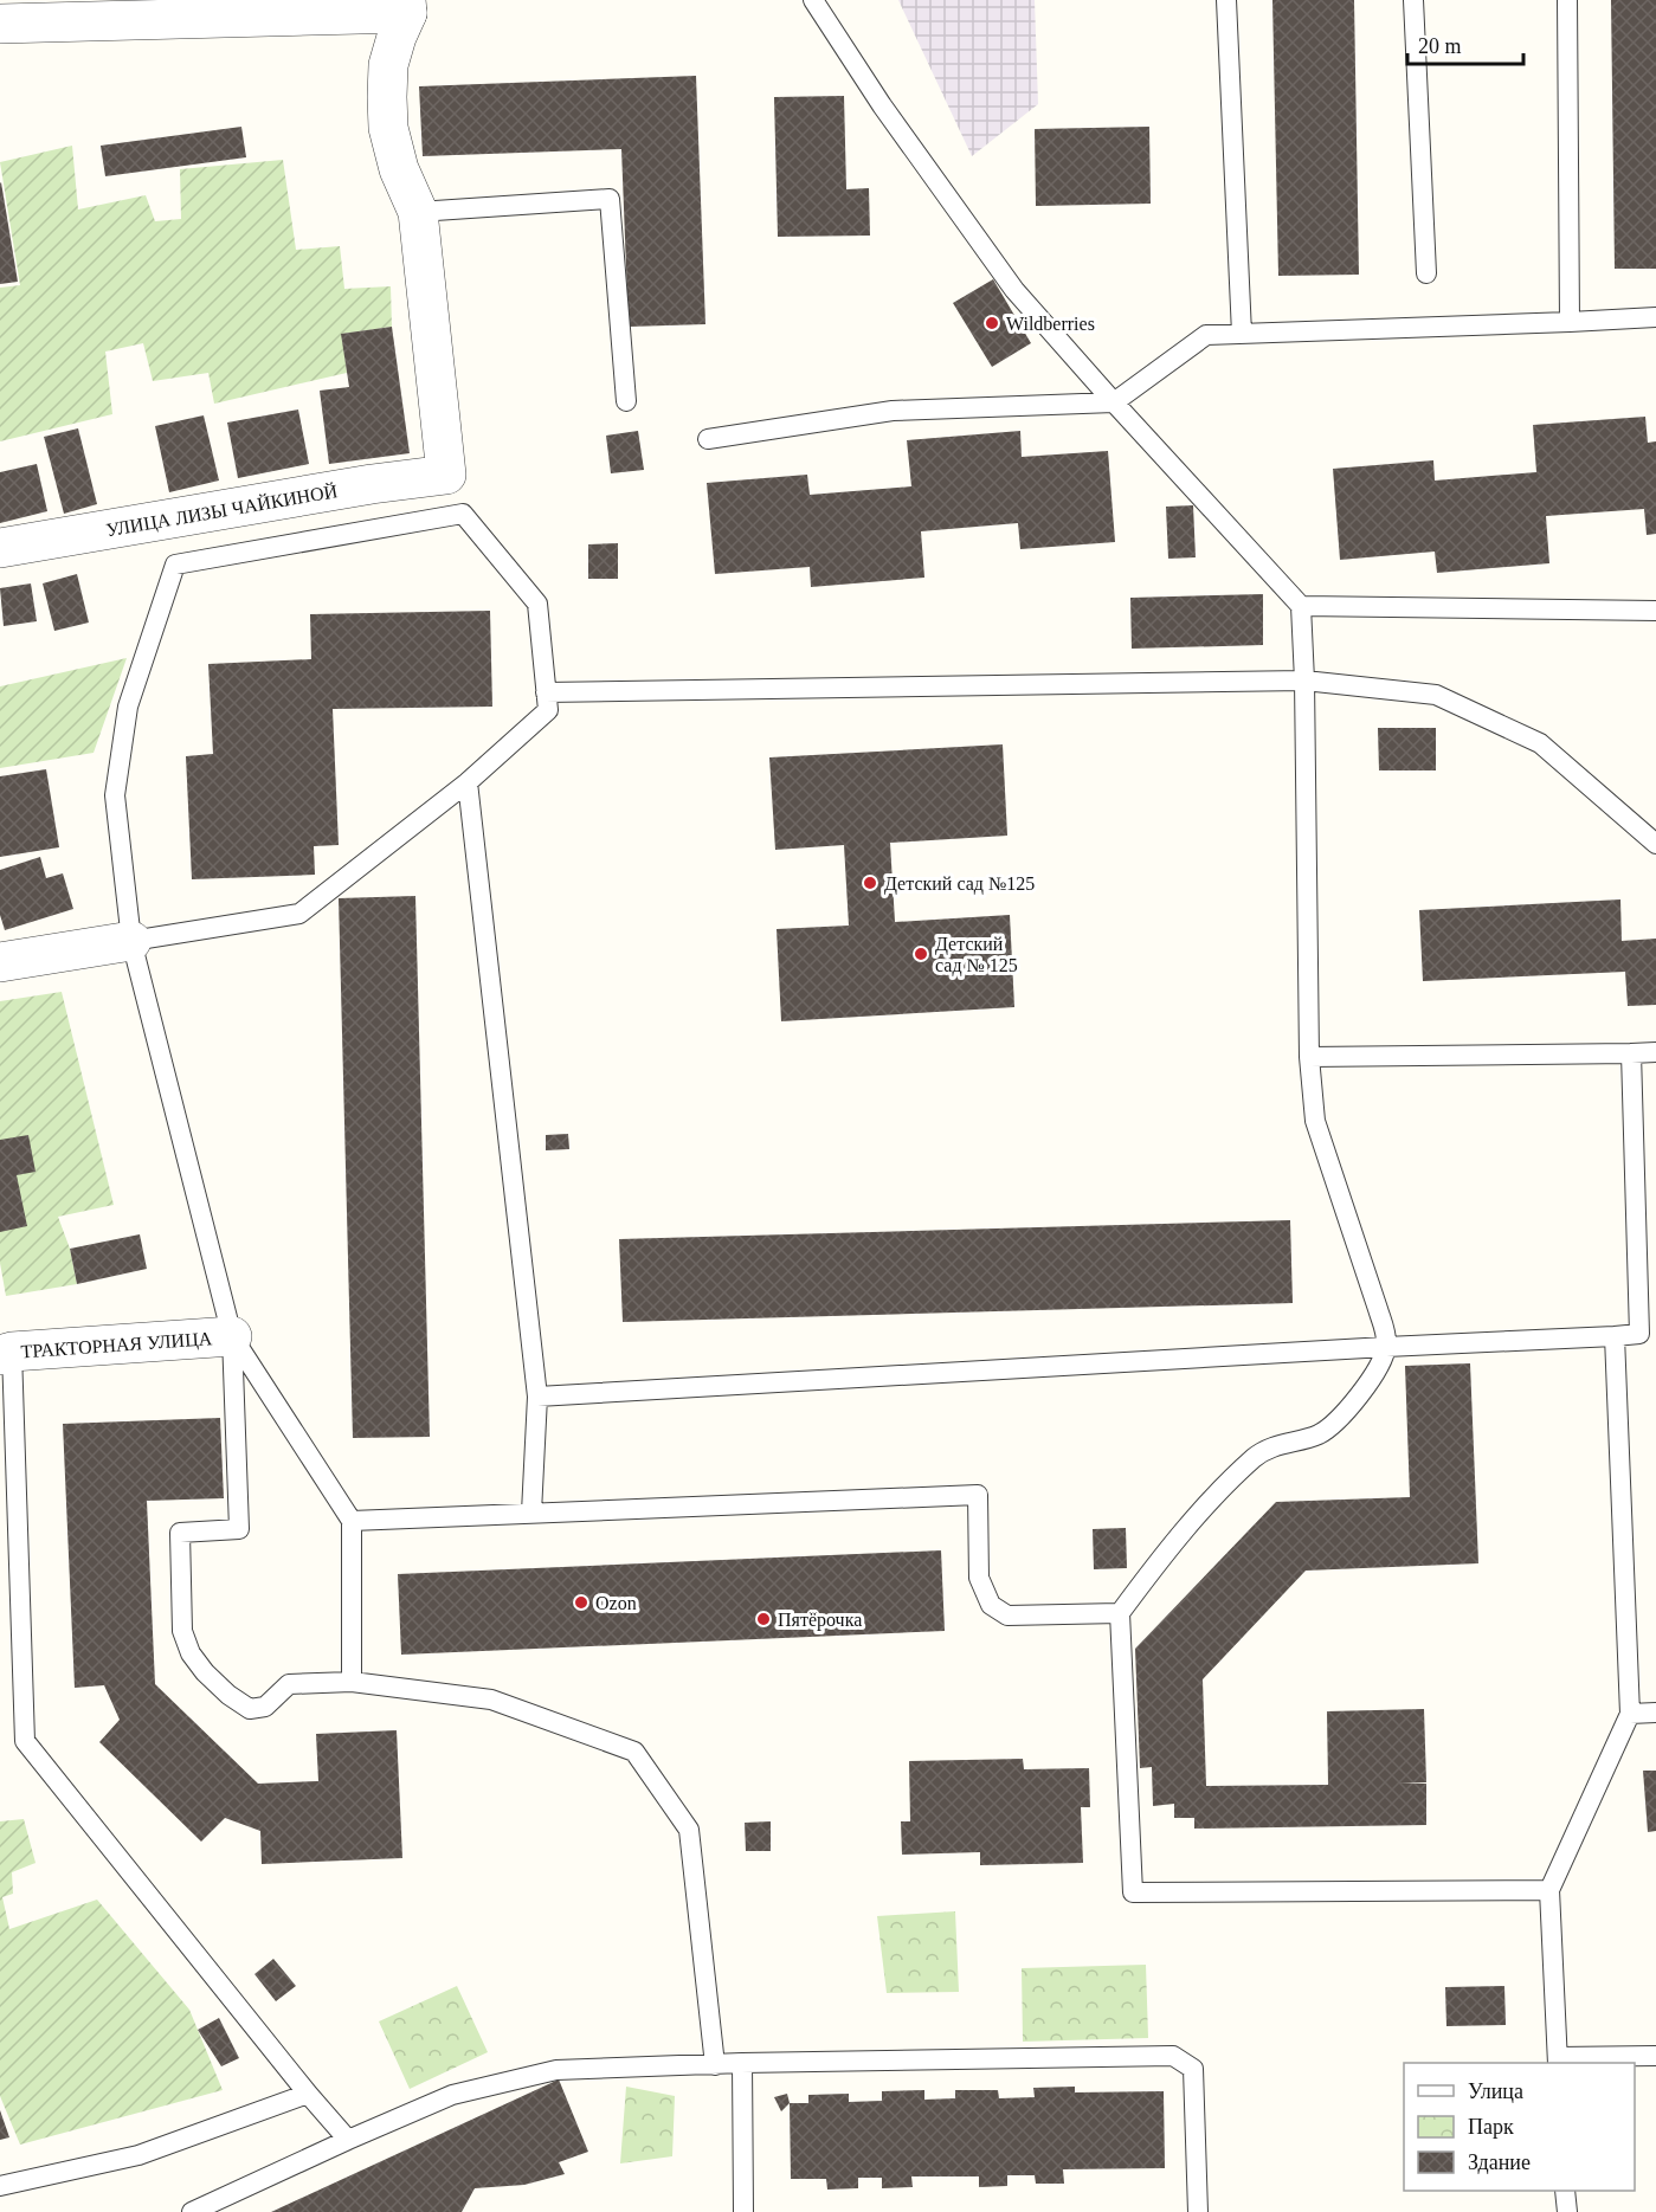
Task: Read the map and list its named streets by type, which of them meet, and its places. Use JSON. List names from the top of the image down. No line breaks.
{"streets":{"street":["УЛИЦА ЛИЗЫ ЧАЙКИНОЙ","ТРАКТОРНАЯ УЛИЦА"]},"places":["Wildberries","Детский сад №125","Детский сад № 125","Ozon","Пятёрочка"],"legend":["Улица","Парк","Здание"],"scale_bar":"20 m"}
